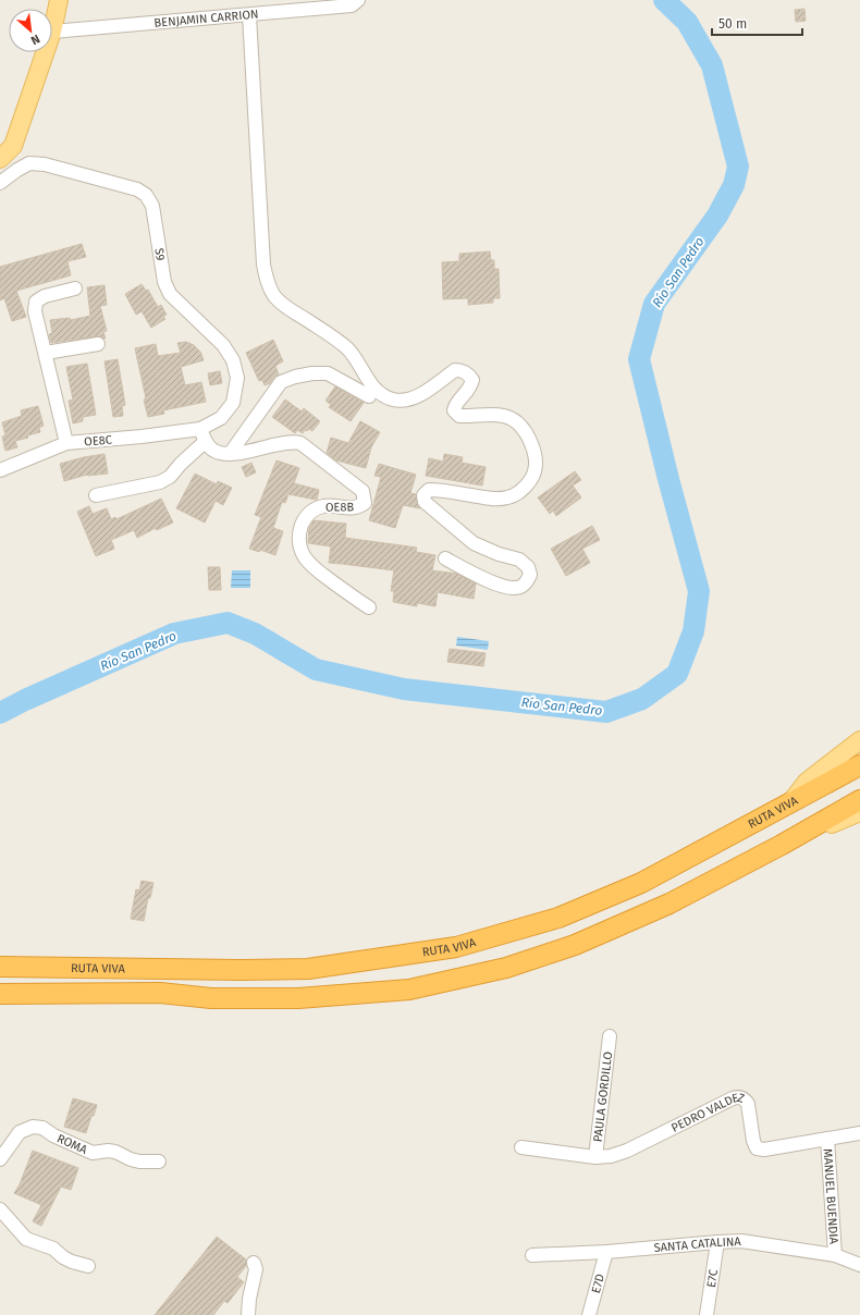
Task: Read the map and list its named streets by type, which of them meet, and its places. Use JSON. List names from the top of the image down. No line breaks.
{"streets":{"highway":["RUTA VIVA"],"street":["BENJAMIN CARRION","S9","OE8C","OE8B","PAULA GORDILLO","PEDRO VALDEZ","ROMA","MANUEL BUENDIA","SANTA CATALINA","E7C","E7D"]},"crossings":[["S9","OE8C"],["PAULA GORDILLO","PEDRO VALDEZ"],["PEDRO VALDEZ","MANUEL BUENDIA"],["MANUEL BUENDIA","SANTA CATALINA"],["SANTA CATALINA","E7C"],["SANTA CATALINA","E7D"]],"water":["Río San Pedro"],"scale_bar":"50 m","north":"bottom right"}
